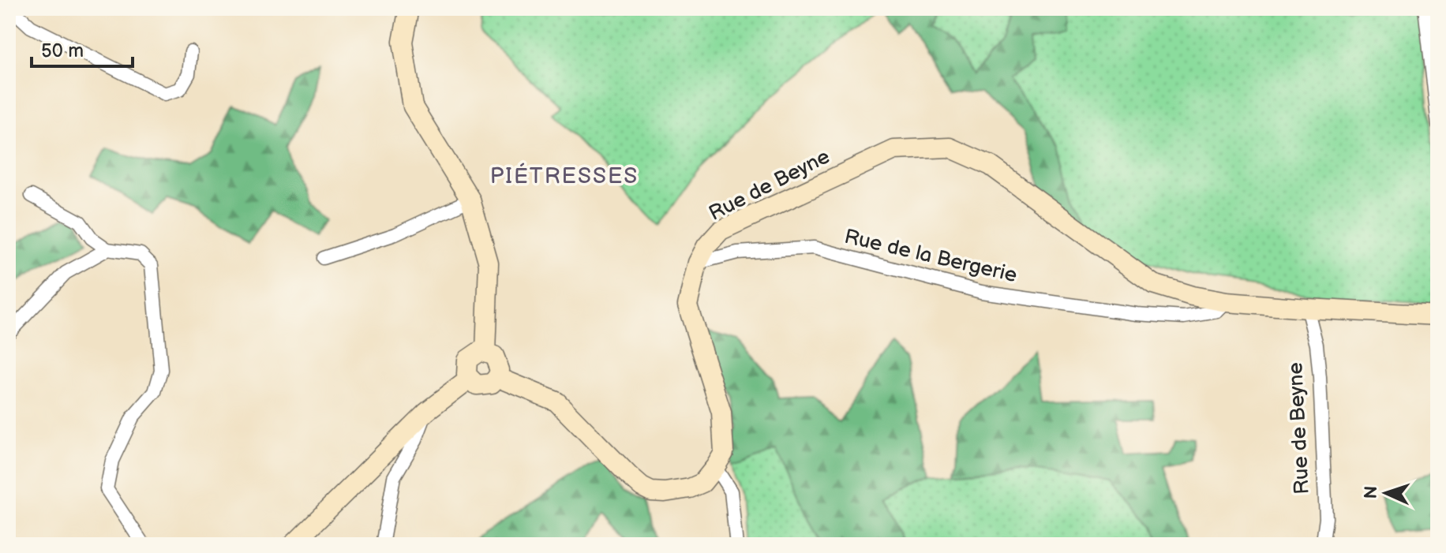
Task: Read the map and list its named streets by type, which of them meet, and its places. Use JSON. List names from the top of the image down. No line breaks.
{"streets":{"street":["Rue de Beyne","Rue de la Bergerie"]},"crossings":[["Rue de Beyne","Rue de la Bergerie"]],"districts":["PIÉTRESSES"],"scale_bar":"50 m","north":"left"}
